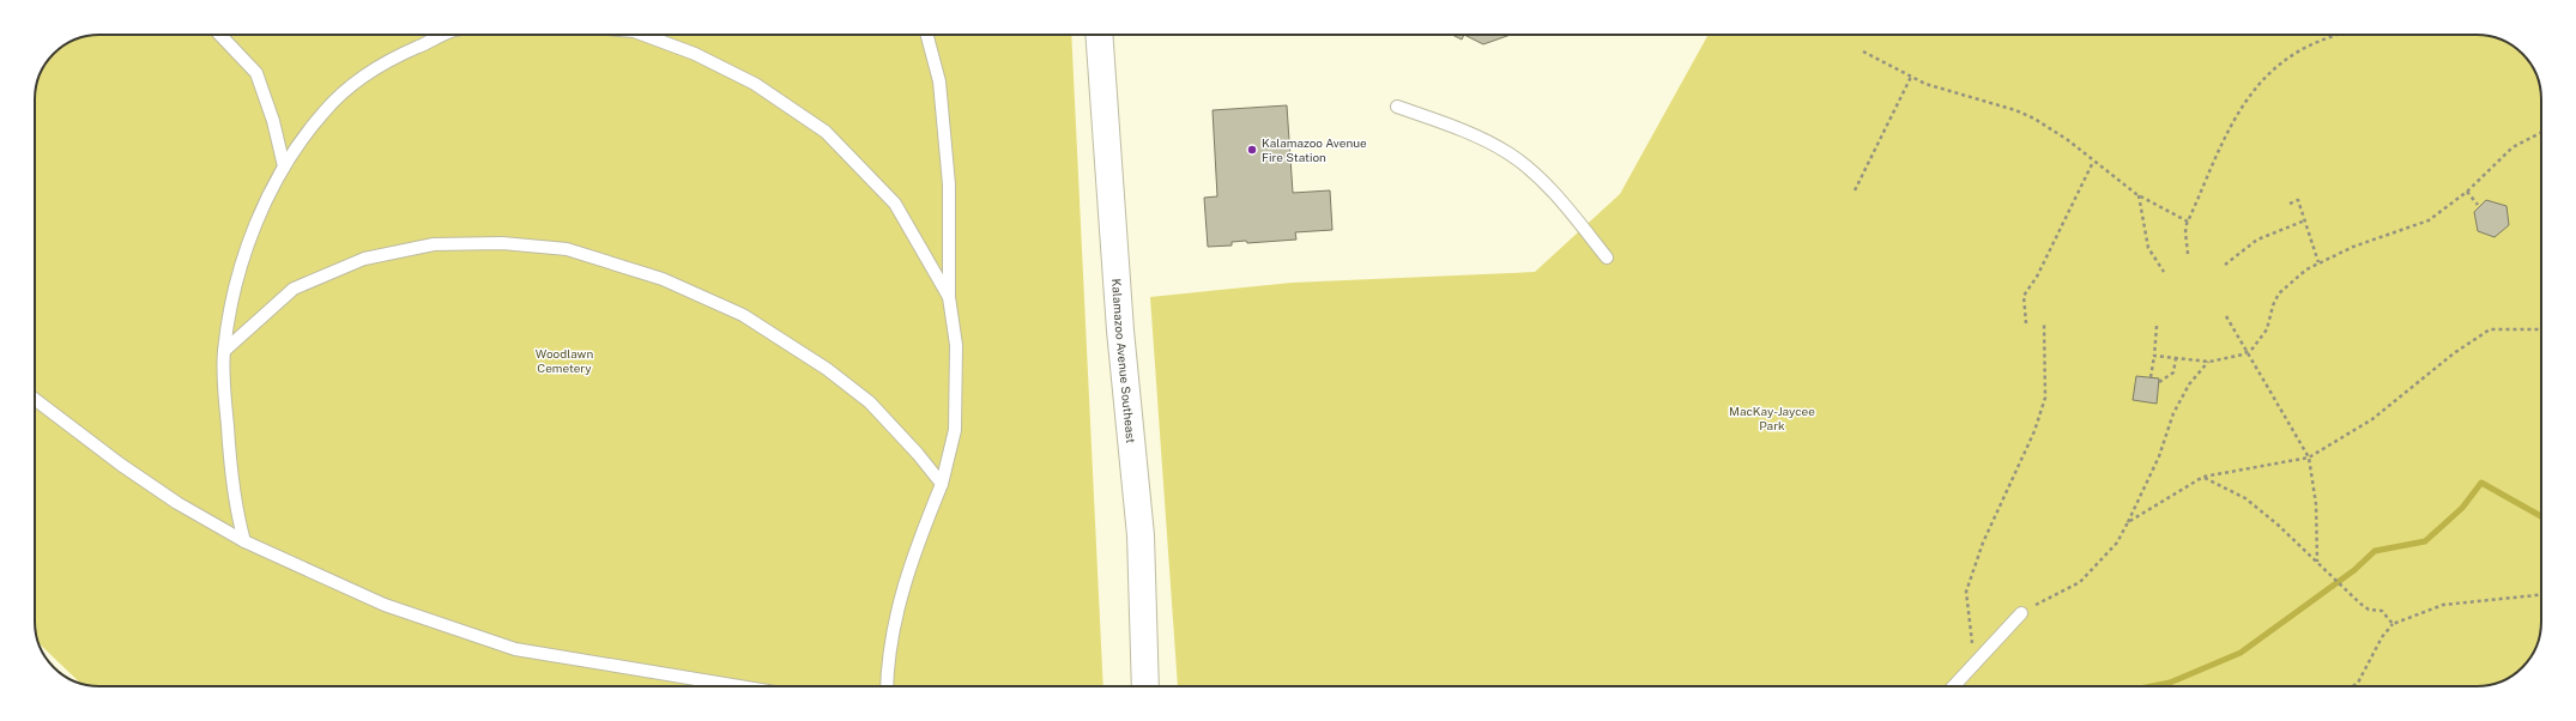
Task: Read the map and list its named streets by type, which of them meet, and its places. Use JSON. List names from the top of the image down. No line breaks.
{"streets":{"main road":["Kalamazoo Avenue Southeast"]},"parks":["Woodlawn Cemetery","MacKay-Jaycee Park"],"places":["Kalamazoo Avenue Fire Station"]}
